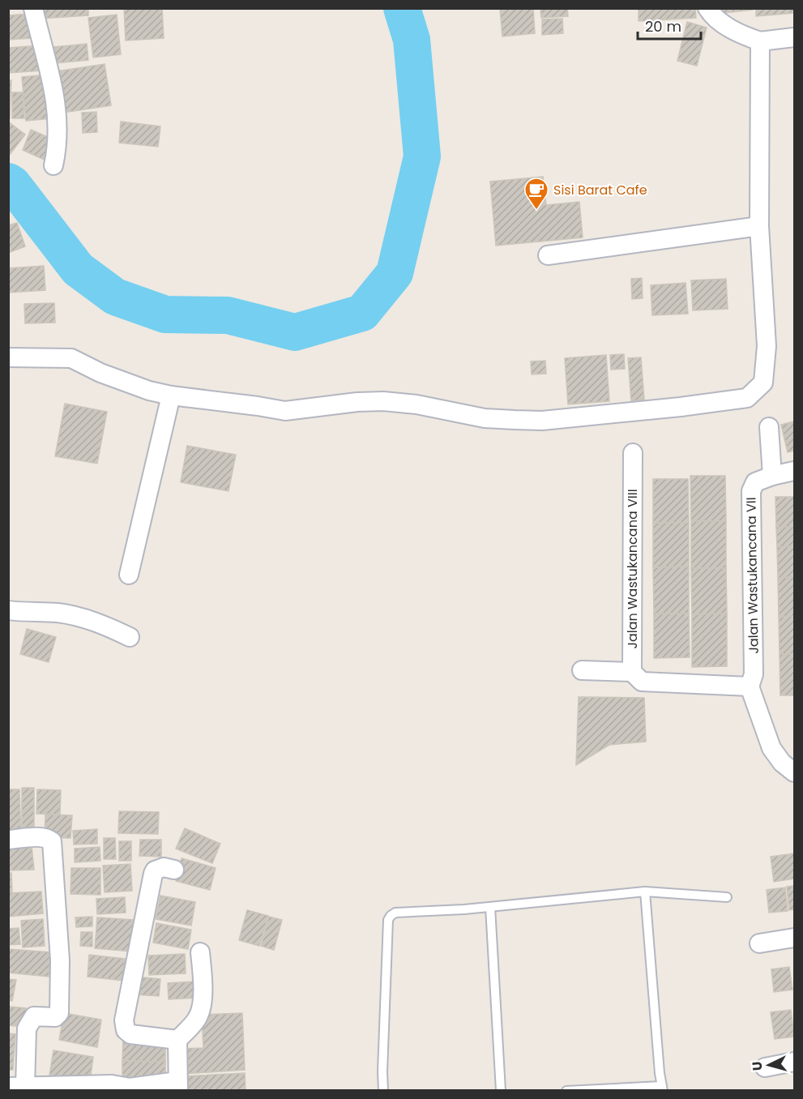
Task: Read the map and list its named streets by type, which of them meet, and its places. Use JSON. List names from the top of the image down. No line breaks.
{"streets":{"street":["Jalan Wastukancana VIII","Jalan Wastukancana VII"]},"places":{"cafe":["Sisi Barat Cafe"]},"scale_bar":"20 m","north":"left"}
